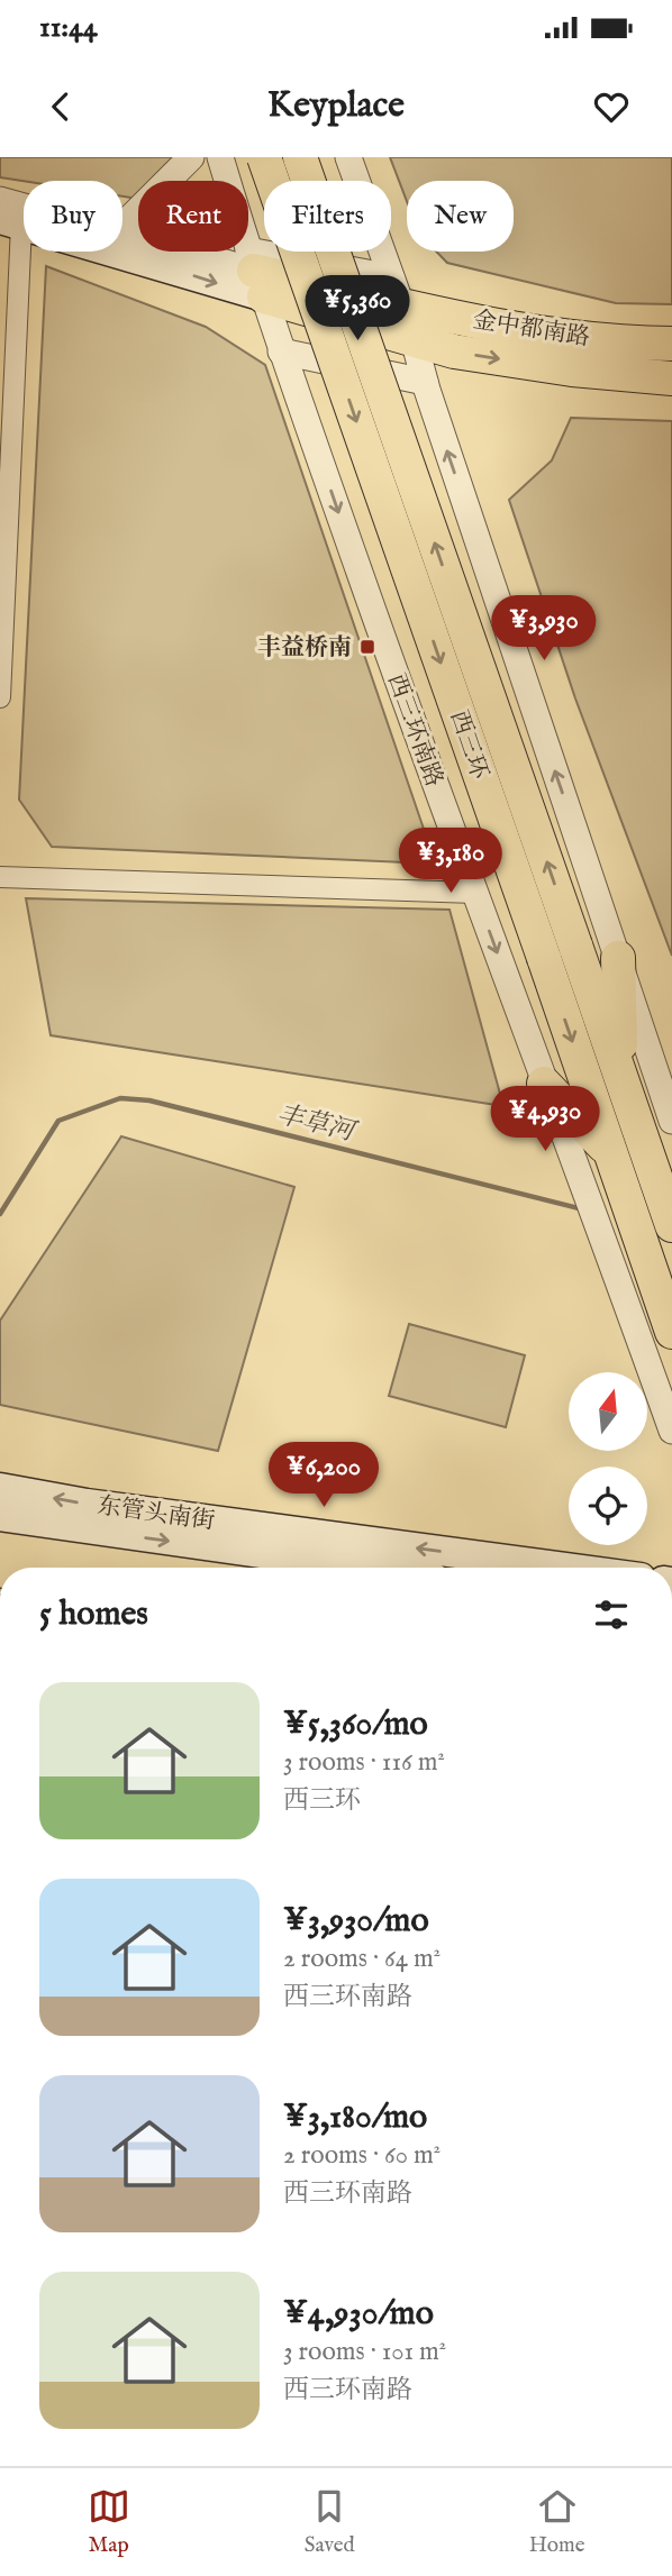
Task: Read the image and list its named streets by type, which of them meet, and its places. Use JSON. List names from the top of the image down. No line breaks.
{"streets":{"main road":["金中都南路","西三环","东管头南街"],"street":["西三环南路"]},"crossings":[["金中都南路","西三环南路"]],"water":["丰草河"],"places":{"transit":["丰益桥南"]},"north":"top","page":{"status":"11:44","header":"Keyplace","chip":["Buy","Rent","Filters","New"],"price":["¥5,360","¥3,930","¥3,180","¥4,930","¥6,200"],"heading":"5 homes","list":[{"name":"¥5,360/mo","note":"3 rooms · 116 m² · 西三环"},{"name":"¥3,930/mo","note":"2 rooms · 64 m² · 西三环南路"},{"name":"¥3,180/mo","note":"2 rooms · 60 m² · 西三环南路"},{"name":"¥4,930/mo","note":"3 rooms · 101 m² · 西三环南路"}],"tabs":["Map","Saved","Home"]}}
